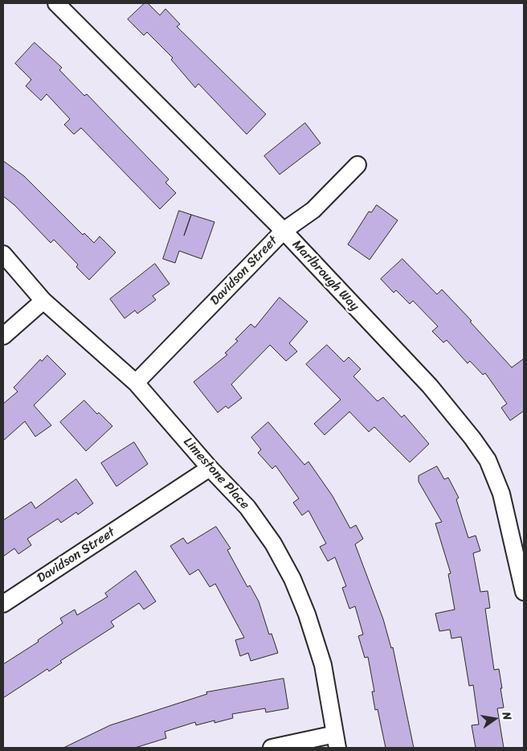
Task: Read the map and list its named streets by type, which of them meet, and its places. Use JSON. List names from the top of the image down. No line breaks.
{"streets":{"street":["Davidson Street","Marlbrough Way","Limestone Place"]},"crossings":[["Davidson Street","Marlbrough Way"],["Davidson Street","Limestone Place"]],"north":"right"}
